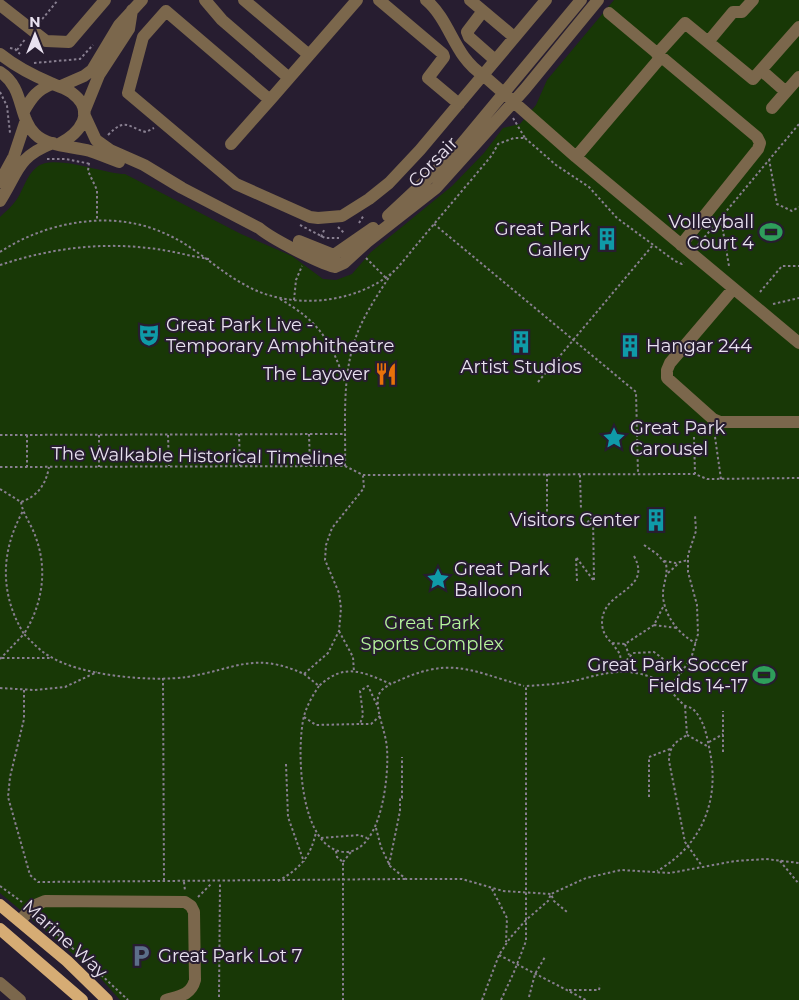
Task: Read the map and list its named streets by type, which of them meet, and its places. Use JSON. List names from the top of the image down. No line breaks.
{"streets":{"main road":["Marine Way"],"street":["Corsair"],"path":["The Walkable Historical Timeline"]},"parks":["Great Park Sports Complex"],"places":{"sports":["Volleyball Court 4","Great Park Soccer Fields 14-17"],"building":["Great Park Gallery","Artist Studios","Hangar 244","Visitors Center"],"theatre":["Great Park Live - Temporary Amphitheatre"],"restaurant":["The Layover"],"place":["Great Park Carousel","Great Park Balloon"],"parking":["Great Park Lot 7"]},"north":"top"}
